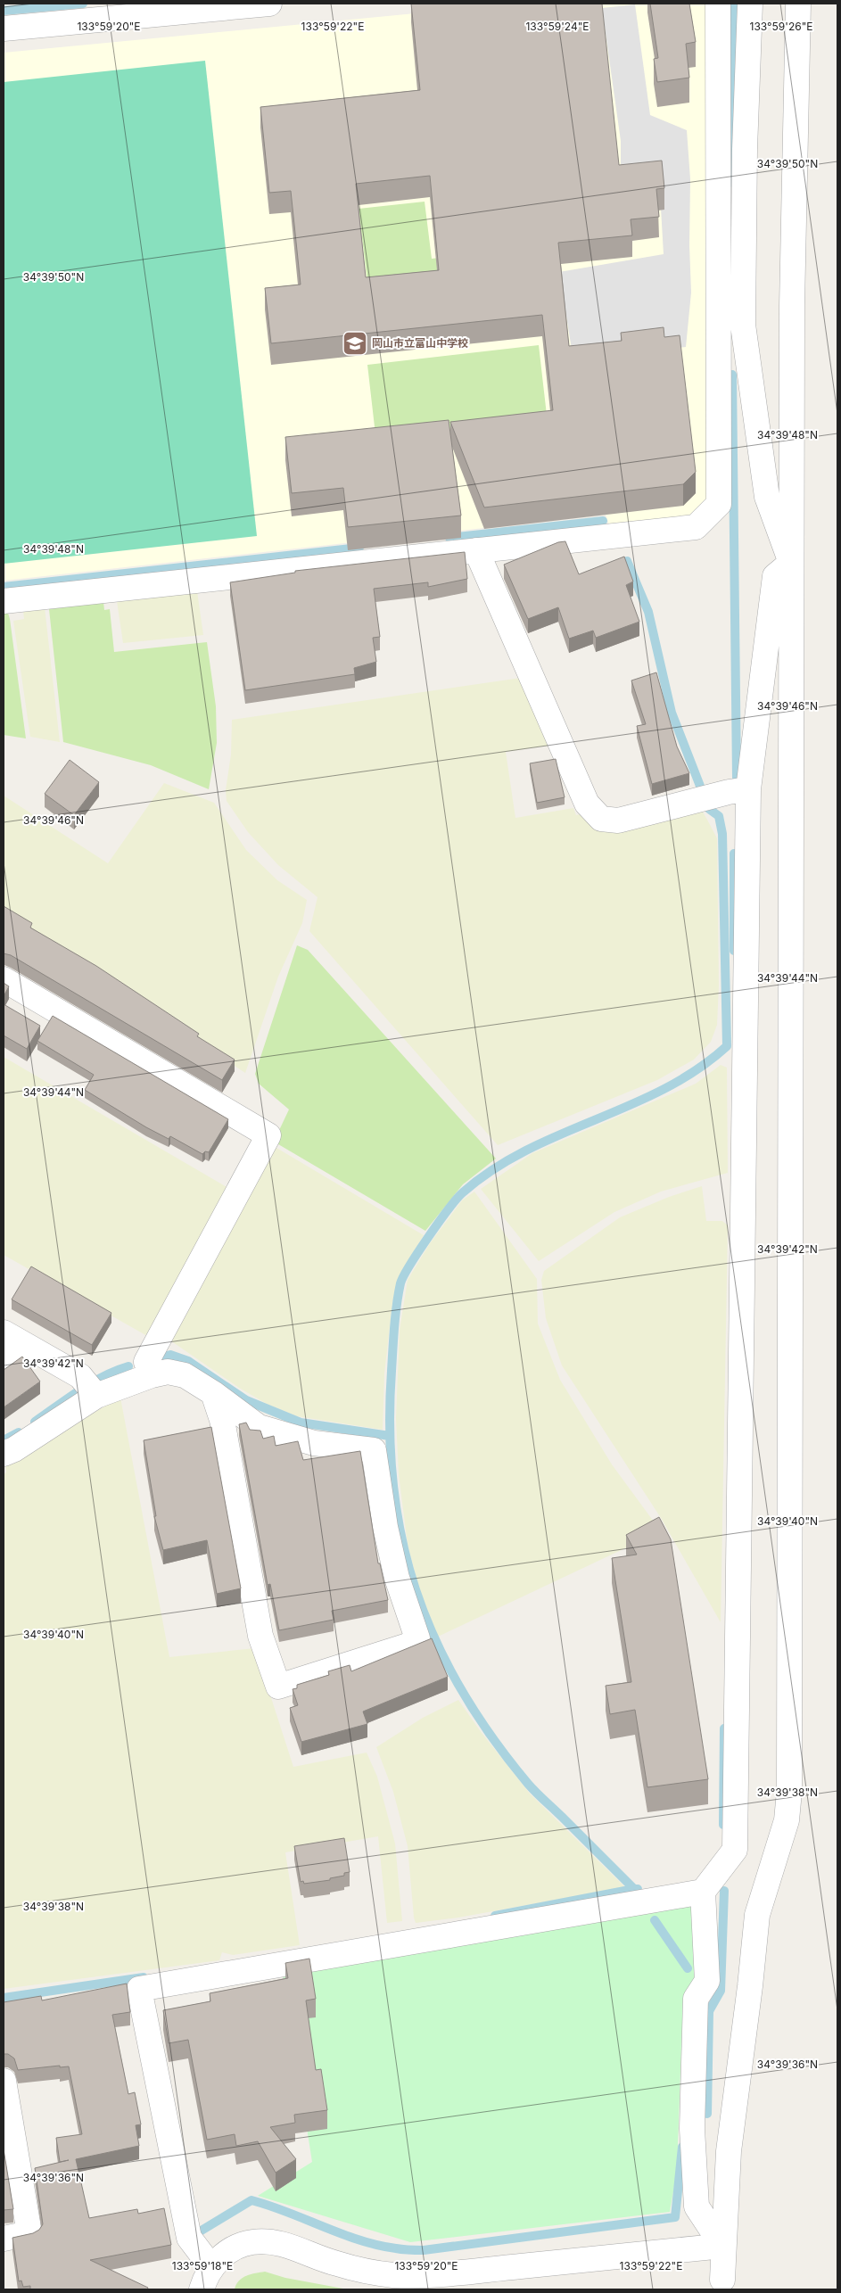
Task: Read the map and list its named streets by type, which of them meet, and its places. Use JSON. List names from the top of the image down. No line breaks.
{"places":{"school or university":["岡山市立富山中学校"]},"coordinates":["133°59'20\"E","133°59'22\"E","133°59'24\"E","133°59'26\"E","34°39'50\"N","34°39'48\"N","34°39'46\"N","34°39'44\"N","34°39'42\"N","34°39'40\"N","34°39'38\"N","34°39'36\"N","133°59'18\"E"]}
